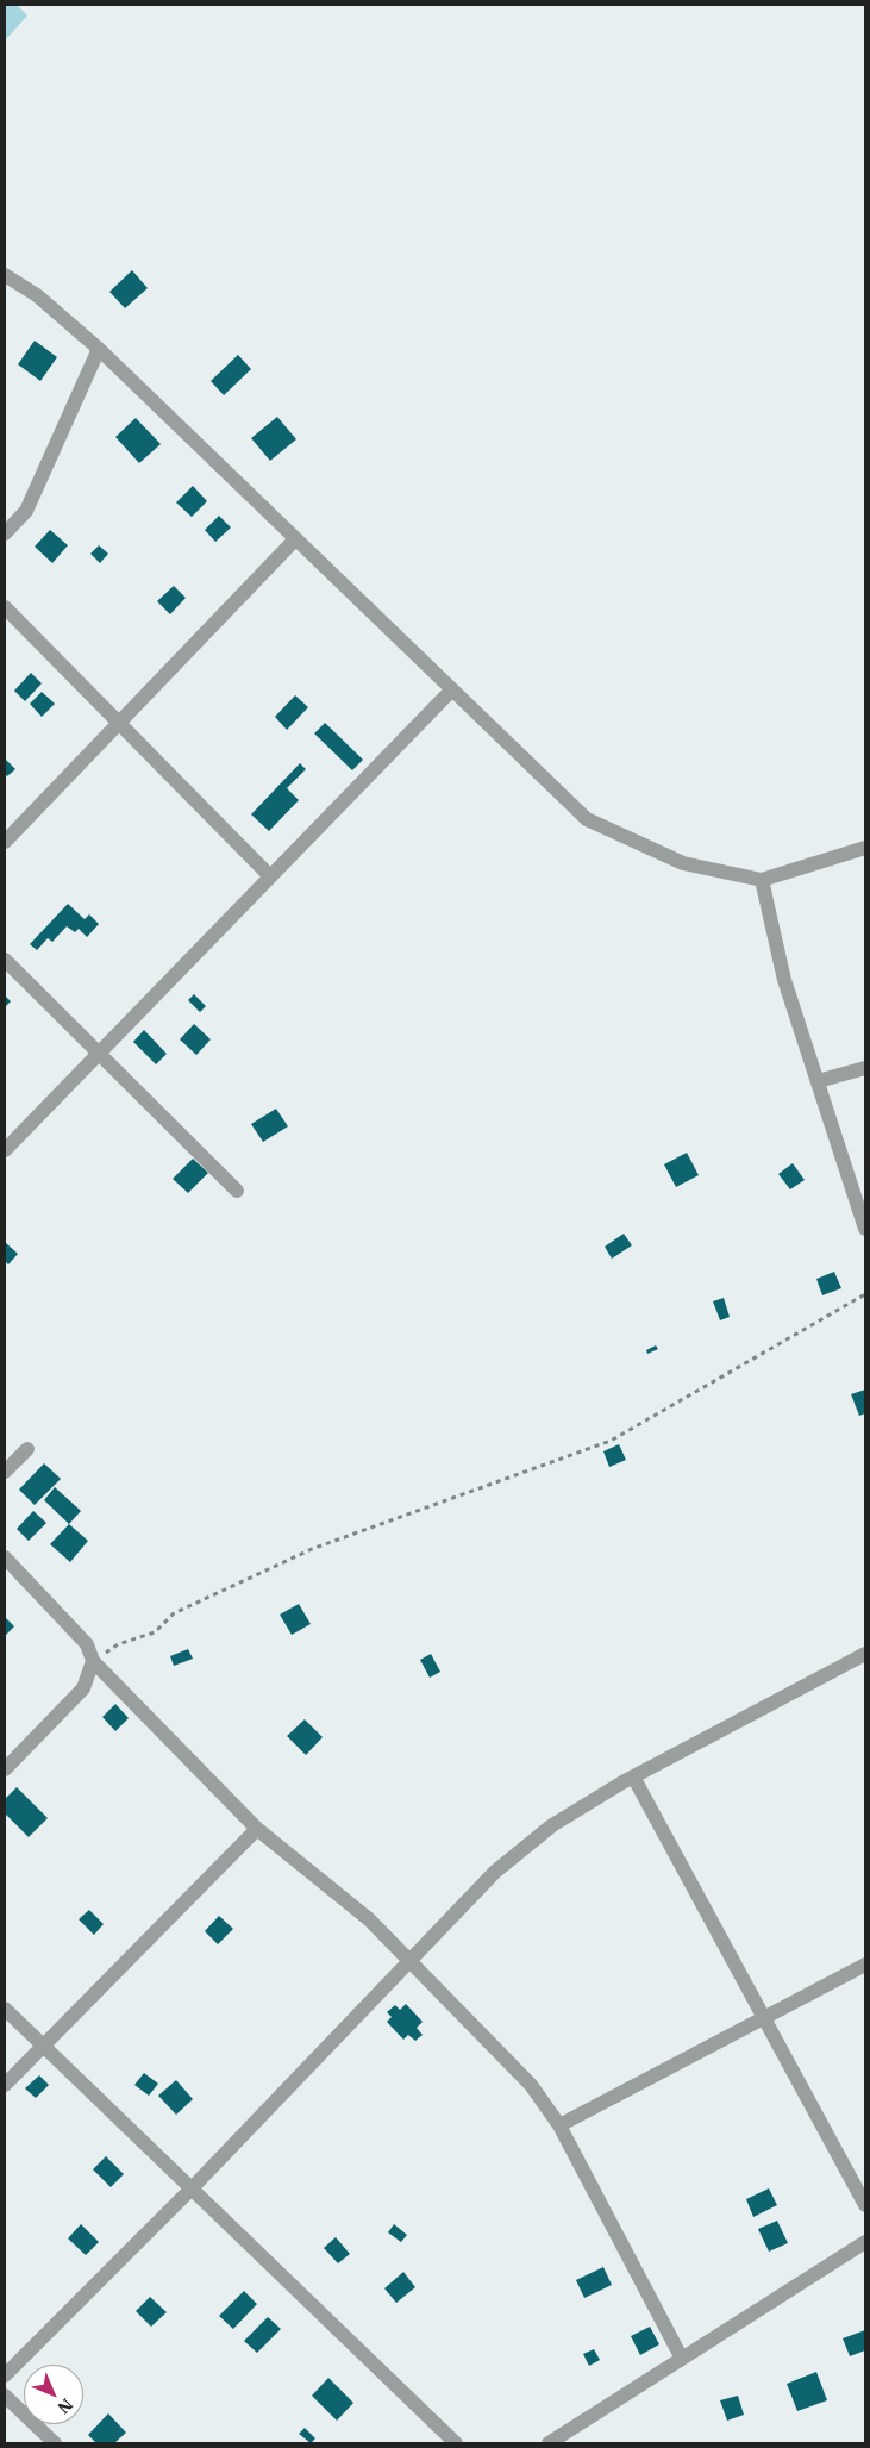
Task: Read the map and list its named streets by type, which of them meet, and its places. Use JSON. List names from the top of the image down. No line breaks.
{"north":"bottom right"}
